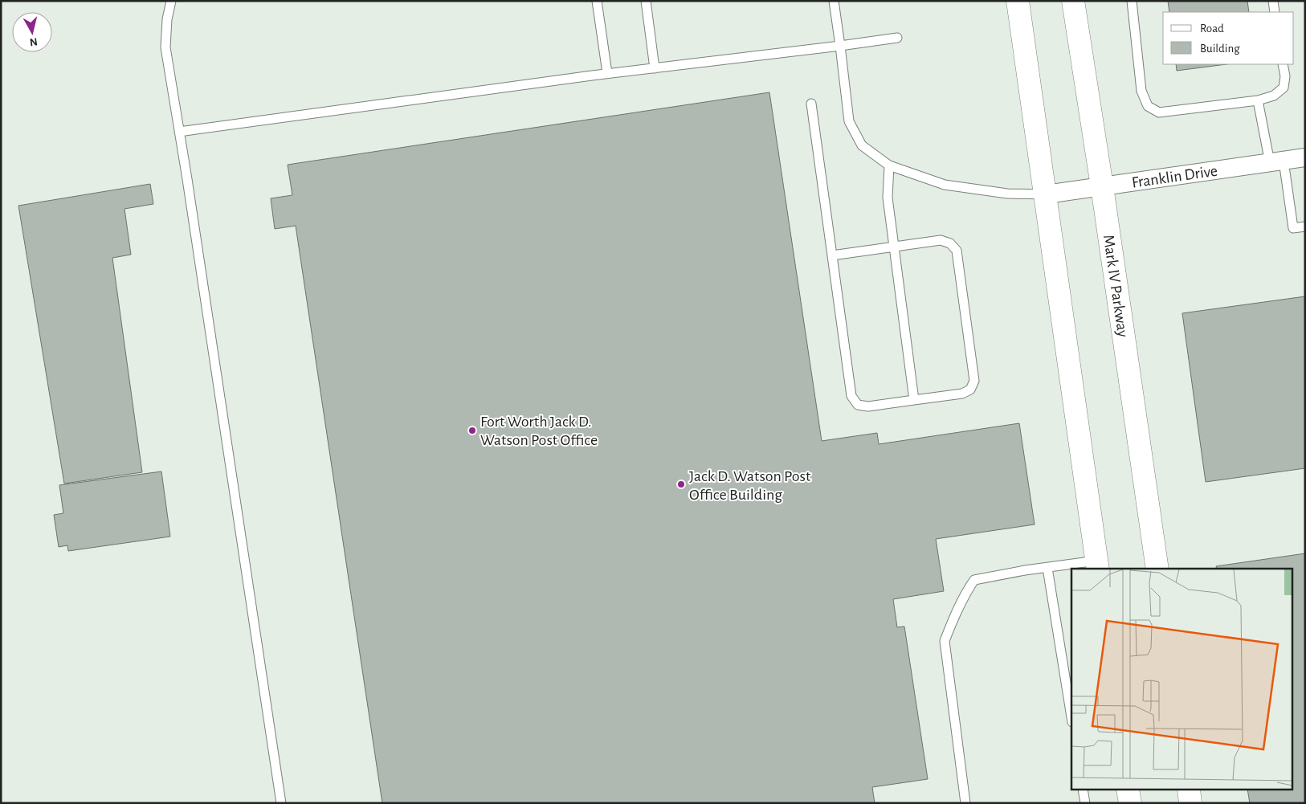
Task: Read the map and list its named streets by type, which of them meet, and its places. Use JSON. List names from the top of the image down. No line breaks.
{"streets":{"main road":["Mark IV Parkway"],"street":["Franklin Drive"]},"crossings":[["Franklin Drive","Mark IV Parkway"]],"places":["Fort Worth Jack D. Watson Post Office","Jack D. Watson Post Office Building"],"legend":["Road","Building"],"north":"bottom"}
